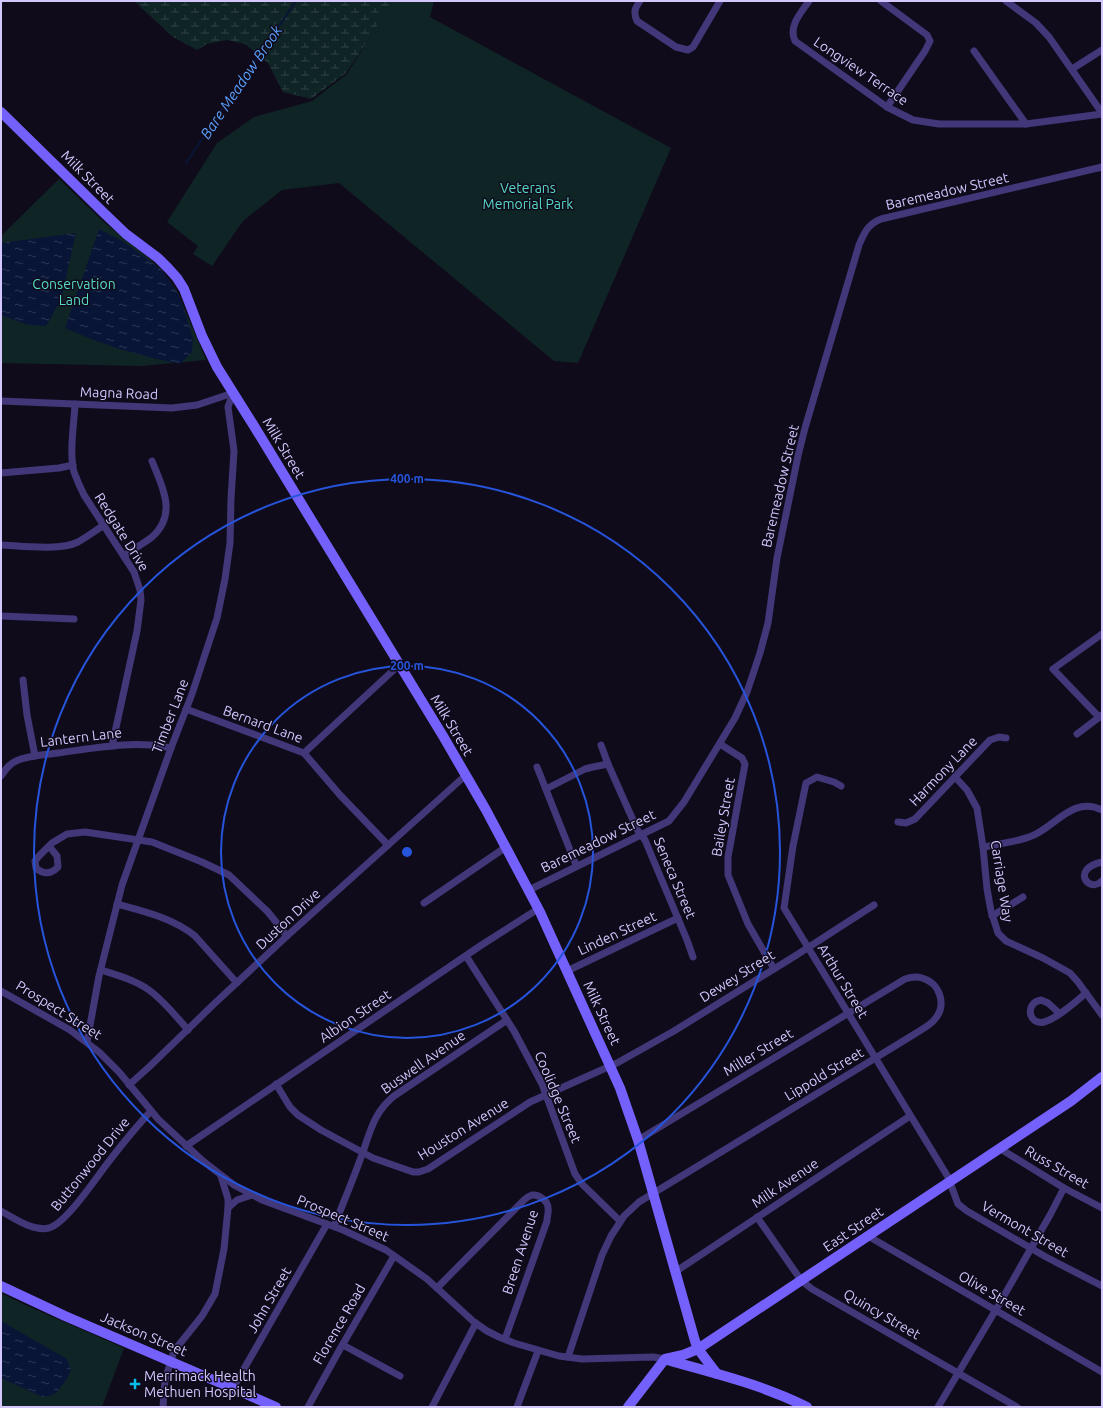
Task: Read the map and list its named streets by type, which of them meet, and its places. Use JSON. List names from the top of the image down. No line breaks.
{"streets":{"street":["Longview Terrace","Milk Street","Baremeadow Street","Magna Road","Redgate Drive","Timber Lane","Bernard Lane","Lantern Lane","Harmony Lane","Bailey Street","Seneca Street","Carriage Way","Duston Drive","Linden Street","Dewey Street","Arthur Street","Prospect Street","Albion Street","Miller Street","Buswell Avenue","Lippold Street","Coolidge Street","Houston Avenue","Buttonwood Drive","Russ Street","Milk Avenue","East Street","Vermont Street","Breen Avenue","Olive Street","John Street","Quincy Street","Florence Road","Jackson Street"]},"crossings":[["Milk Street","Baremeadow Street"],["Milk Street","Magna Road"],["Milk Street","Timber Lane"],["Milk Street","Duston Drive"],["Milk Street","Linden Street"],["Milk Street","Dewey Street"],["Milk Street","Albion Street"],["Milk Street","Miller Street"],["Milk Street","Lippold Street"],["Milk Street","Houston Avenue"],["Milk Street","Milk Avenue"],["Milk Street","East Street"],["Baremeadow Street","Bailey Street"],["Baremeadow Street","Seneca Street"],["Magna Road","Redgate Drive"],["Magna Road","Timber Lane"],["Redgate Drive","Lantern Lane"],["Timber Lane","Bernard Lane"],["Timber Lane","Lantern Lane"],["Timber Lane","Prospect Street"],["Bernard Lane","Duston Drive"],["Harmony Lane","Carriage Way"],["Bailey Street","Dewey Street"],["Seneca Street","Linden Street"],["Duston Drive","Prospect Street"],["Dewey Street","Arthur Street"],["Dewey Street","Houston Avenue"],["Arthur Street","Miller Street"],["Arthur Street","Lippold Street"],["Arthur Street","Milk Avenue"],["Arthur Street","East Street"],["Arthur Street","Vermont Street"],["Prospect Street","Albion Street"],["Prospect Street","Buswell Avenue"],["Prospect Street","Lippold Street"],["Prospect Street","Buttonwood Drive"],["Prospect Street","East Street"],["Prospect Street","Breen Avenue"],["Prospect Street","John Street"],["Prospect Street","Florence Road"],["Albion Street","Coolidge Street"],["Albion Street","Houston Avenue"],["Miller Street","Lippold Street"],["Buswell Avenue","Coolidge Street"],["Buswell Avenue","Houston Avenue"],["Buswell Avenue","John Street"],["Lippold Street","Coolidge Street"],["Coolidge Street","Houston Avenue"],["Russ Street","East Street"],["Milk Avenue","Quincy Street"],["East Street","Vermont Street"],["East Street","Olive Street"],["East Street","Quincy Street"],["John Street","Jackson Street"]],"water":["Bare Meadow Brook"],"parks":["Veterans Memorial Park","Conservation Land"],"places":{"health":["Merrimack Health Methuen Hospital"]},"rings":["400 m","200 m"]}
